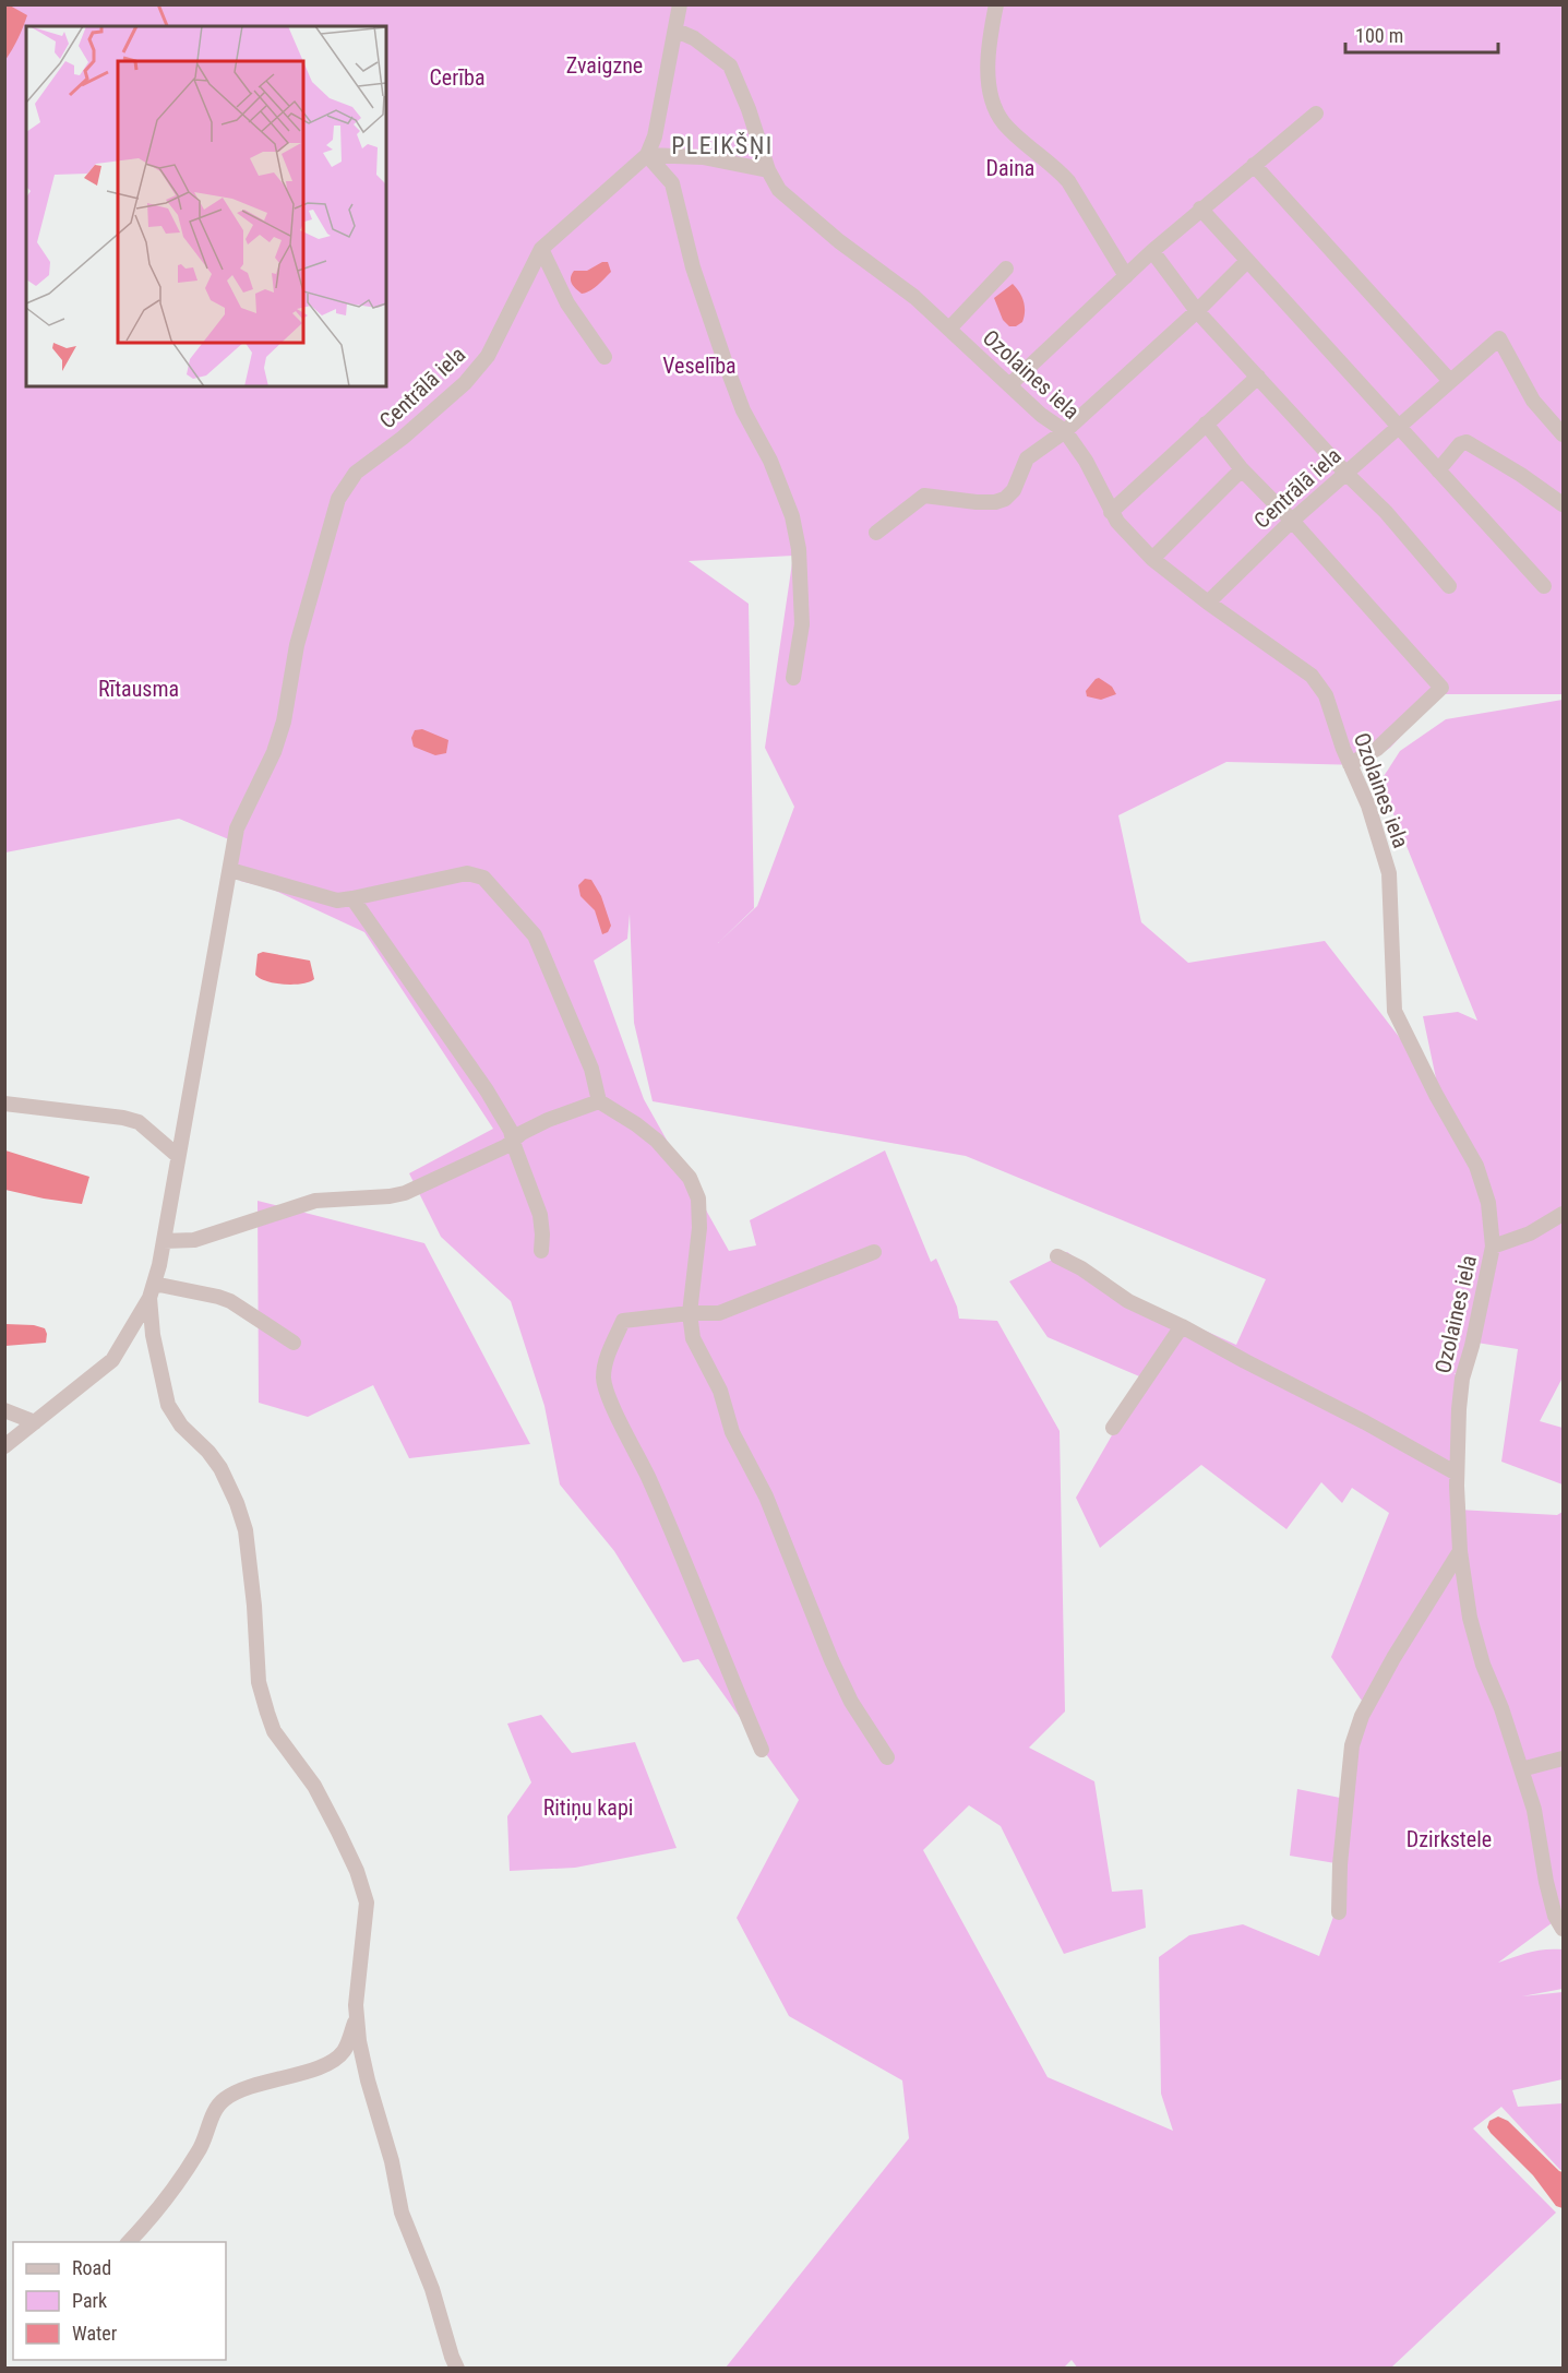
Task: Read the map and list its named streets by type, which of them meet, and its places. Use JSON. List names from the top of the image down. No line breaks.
{"streets":{"street":["Ozolaines iela","Centrālā iela"]},"crossings":[["Ozolaines iela","Centrālā iela"]],"districts":["PLEIKŠŅI"],"parks":["Zvaigzne","Cerība","Daina","Veselība","Rītausma","Ritiņu kapi","Dzirkstele"],"legend":["Road","Park","Water"],"scale_bar":"100 m"}
